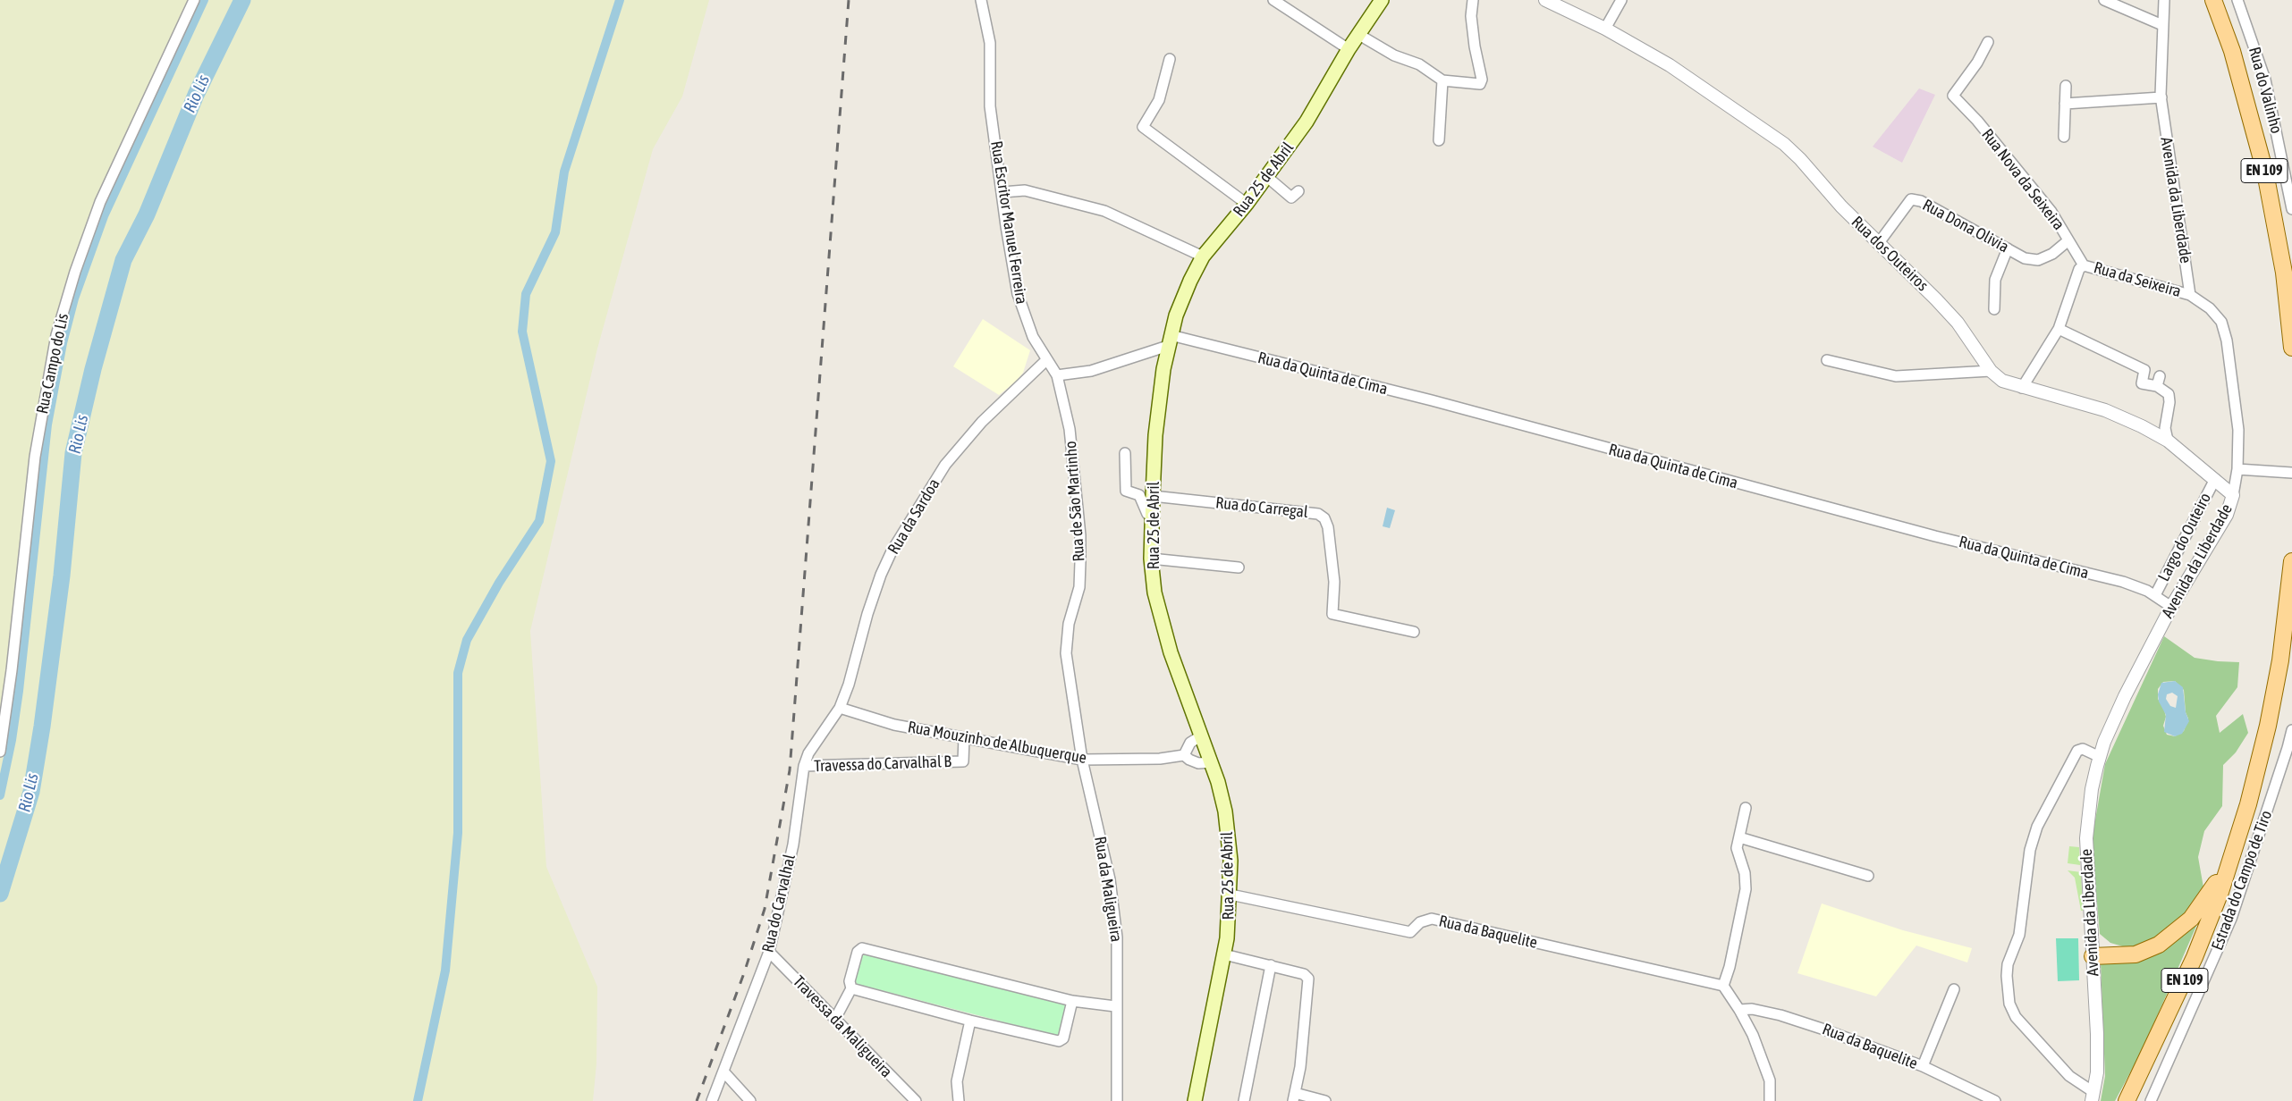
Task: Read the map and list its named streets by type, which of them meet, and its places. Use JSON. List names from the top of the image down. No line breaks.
{"streets":{"main road":["EN 109","Rua 25 de Abril"],"street":["Rua do Valinho","Rua Nova da Seixeira","Avenida da Liberdade","Rua Escritor Manuel Ferreira","Rua Dona Olivia","Rua dos Outeiros","Rua da Seixeira","Rua Campo do Lis","Rua da Quinta de Cima","Rua de São Martinho","Rua do Carregal","Rua da Sardoa","Largo do Outeiro","Rua Mouzinho de Albuquerque","Travessa do Carvalhal B","Estrada do Campo de Tiro","Rua da Maligueira","Rua do Carvalhal","Rua da Baquelite","Travessa da Maligueira"]},"crossings":[["Rua 25 de Abril","Rua da Quinta de Cima"],["Rua 25 de Abril","Rua do Carregal"],["Rua 25 de Abril","Rua Mouzinho de Albuquerque"],["Rua 25 de Abril","Rua da Baquelite"],["Rua Nova da Seixeira","Rua Dona Olivia"],["Rua Nova da Seixeira","Rua da Seixeira"],["Avenida da Liberdade","Rua dos Outeiros"],["Avenida da Liberdade","Rua da Seixeira"],["Avenida da Liberdade","Rua da Quinta de Cima"],["Rua Escritor Manuel Ferreira","Rua de São Martinho"],["Rua Escritor Manuel Ferreira","Rua da Sardoa"],["Rua Dona Olivia","Rua dos Outeiros"],["Rua dos Outeiros","Largo do Outeiro"],["Rua da Quinta de Cima","Largo do Outeiro"],["Rua de São Martinho","Rua Mouzinho de Albuquerque"],["Rua de São Martinho","Rua da Maligueira"],["Rua da Sardoa","Rua Mouzinho de Albuquerque"],["Rua da Sardoa","Rua do Carvalhal"],["Rua Mouzinho de Albuquerque","Travessa do Carvalhal B"],["Rua Mouzinho de Albuquerque","Rua da Maligueira"],["Rua Mouzinho de Albuquerque","Rua do Carvalhal"],["Travessa do Carvalhal B","Rua do Carvalhal"],["Rua do Carvalhal","Travessa da Maligueira"]],"water":["Rio Lis"]}
